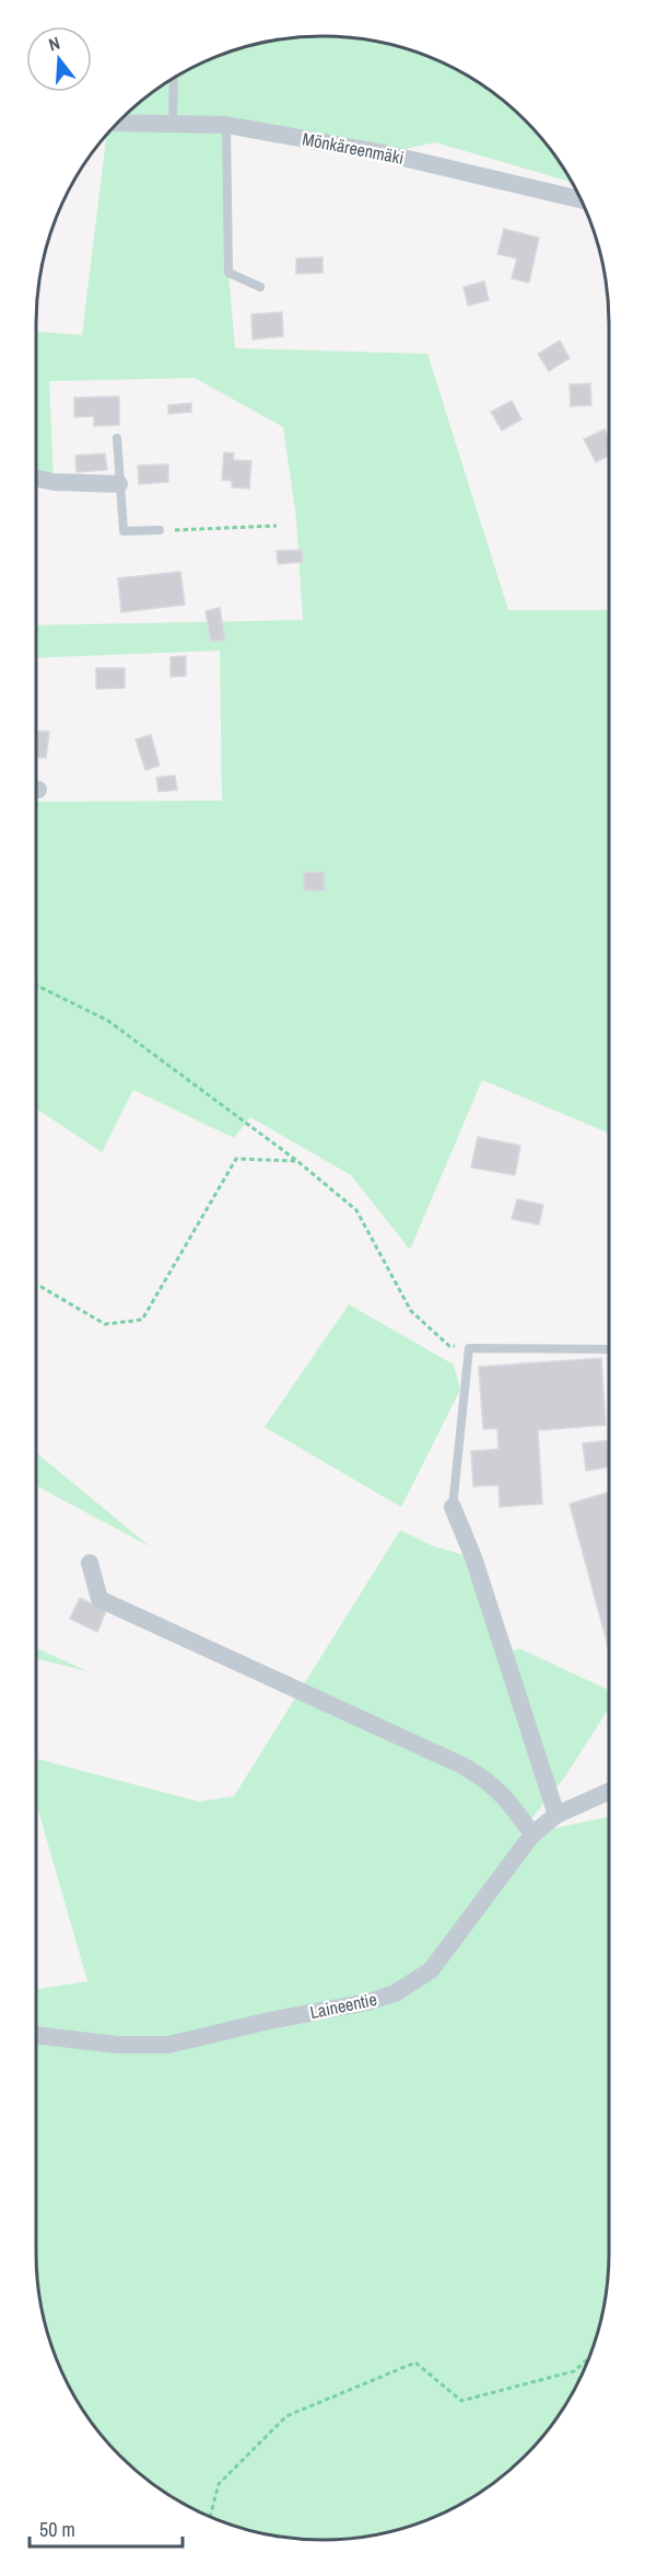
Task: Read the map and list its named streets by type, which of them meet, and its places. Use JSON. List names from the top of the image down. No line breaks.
{"streets":{"street":["Mönkäreenmäki","Laineentie"]},"scale_bar":"50 m","north":"top"}
